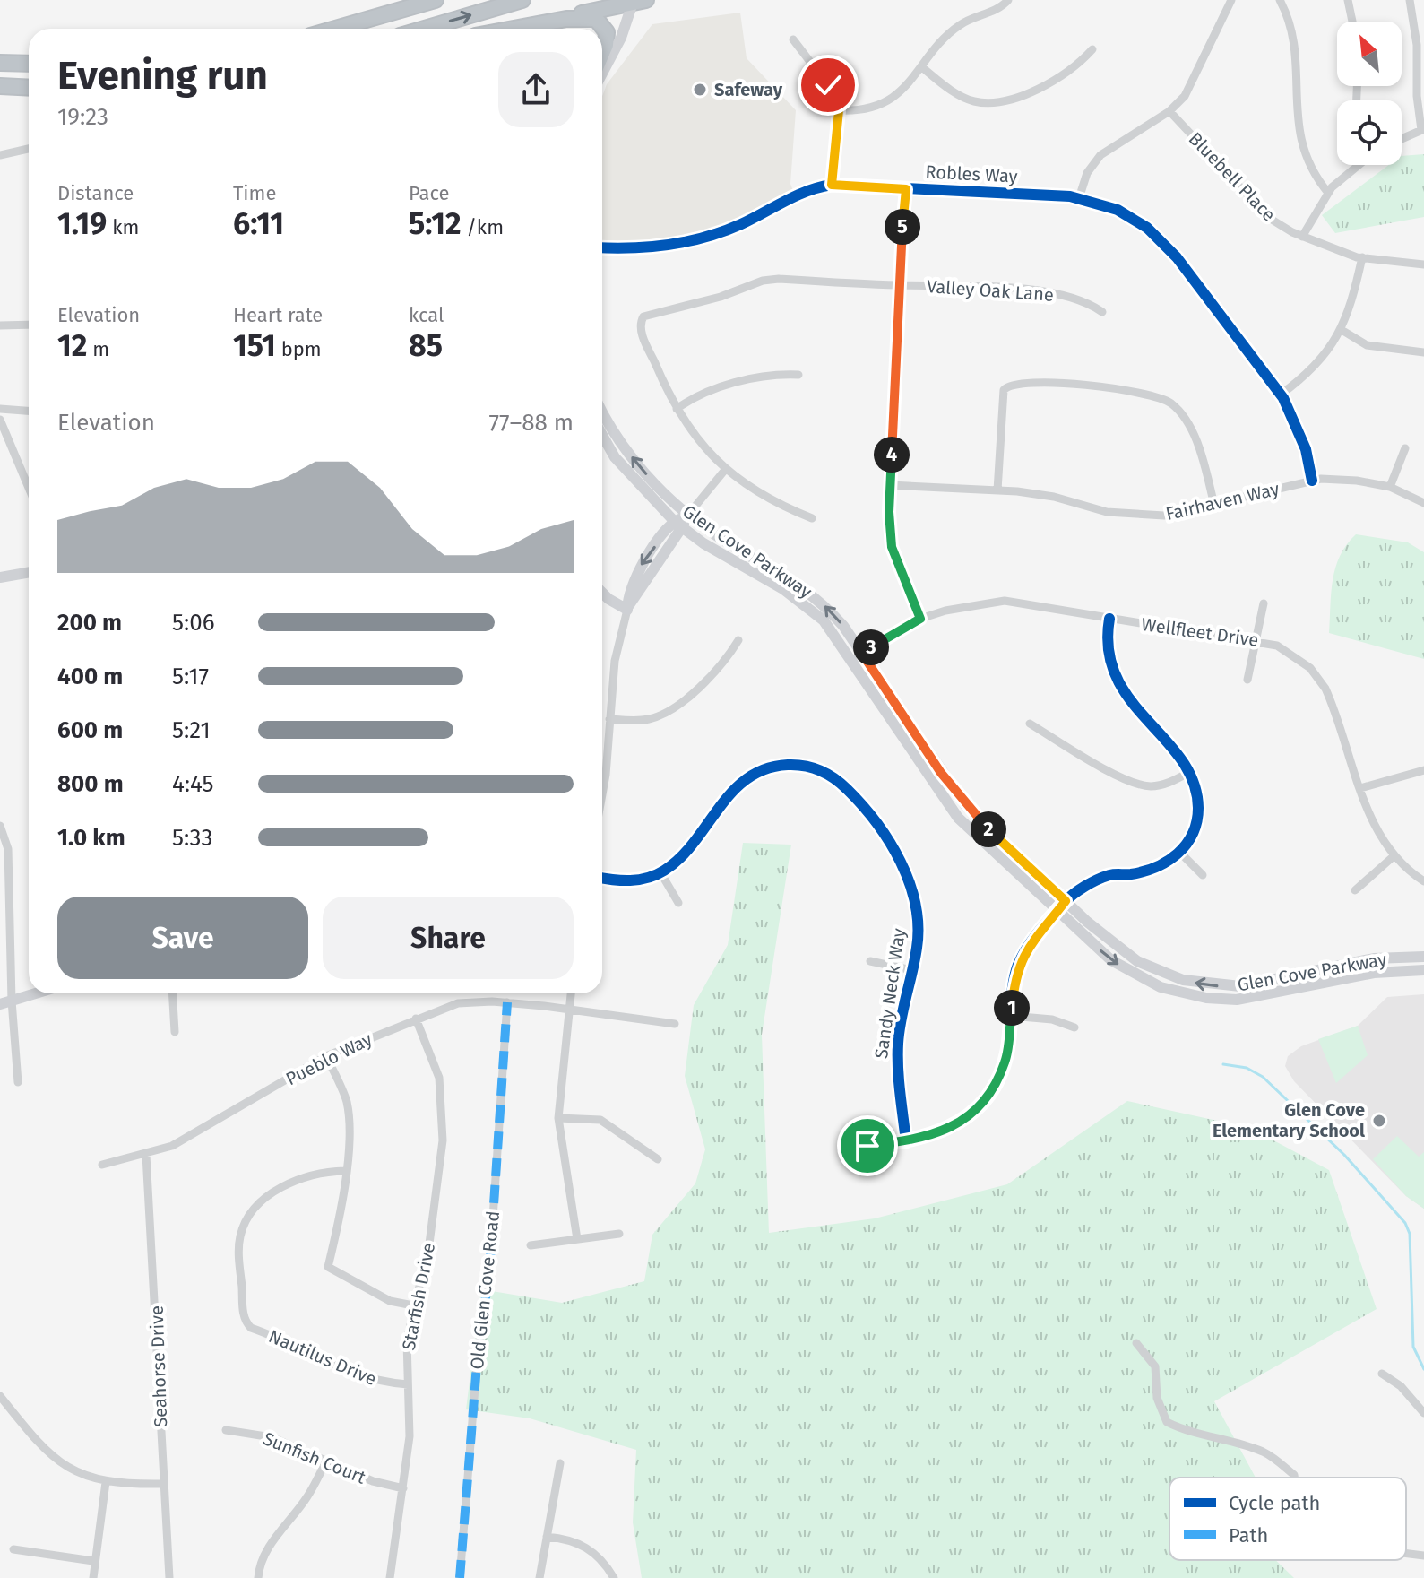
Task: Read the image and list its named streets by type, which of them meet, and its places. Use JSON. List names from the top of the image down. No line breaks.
{"streets":{"main road":["Robles Way","Glen Cove Parkway"],"street":["Bluebell Place","Valley Oak Lane","Fairhaven Way","Wellfleet Drive","Sandy Neck Way","Pueblo Way","Old Glen Cove Road","Starfish Drive","Nautilus Drive","Seahorse Drive","Sunfish Court"]},"crossings":[["Robles Way","Fairhaven Way"],["Glen Cove Parkway","Wellfleet Drive"],["Pueblo Way","Old Glen Cove Road"],["Pueblo Way","Starfish Drive"],["Pueblo Way","Seahorse Drive"],["Starfish Drive","Nautilus Drive"],["Starfish Drive","Sunfish Court"]],"places":["Safeway","Glen Cove Elementary School"],"legend":["Cycle path","Path"],"north":"top left","page":{"heading":["Evening run","19:23"],"stats":[["Distance","1.19 km"],["Time","6:11"],["Pace","5:12 /km"],["Elevation","12 m"],["Heart rate","151 bpm"],["kcal","85"]],"pins":["5","4","3","2","1"],"chart":["Elevation","77–88 m"],"list":[{"name":"200 m","note":"5:06"},{"name":"400 m","note":"5:17"},{"name":"600 m","note":"5:21"},{"name":"800 m","note":"4:45"},{"name":"1.0 km","note":"5:33"}],"buttons":["Save","Share"]}}
